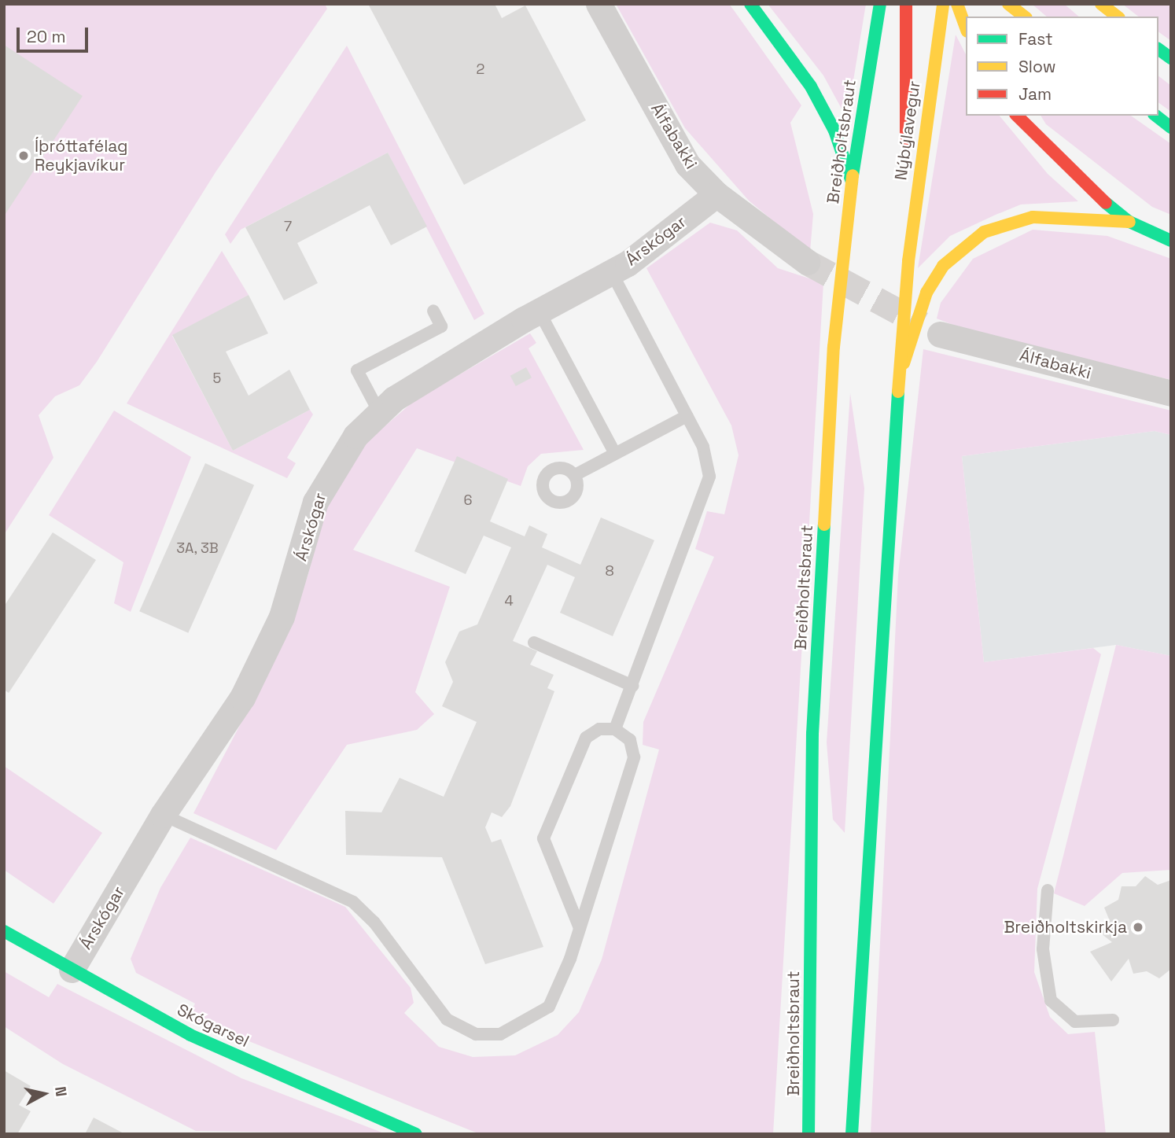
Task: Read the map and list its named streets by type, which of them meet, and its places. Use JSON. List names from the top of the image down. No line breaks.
{"streets":{"main road":["Nýbýlavegur","Breiðholtsbraut","Skógarsel"],"street":["Álfabakki","Árskógar"]},"crossings":[["Álfabakki","Árskógar"],["Árskógar","Skógarsel"]],"places":["Íþróttafélag Reykjavíkur","Breiðholtskirkja"],"house_numbers":["2","7","5","6","3A, 3B","8","4"],"legend":["Fast","Slow","Jam"],"scale_bar":"20 m","north":"right"}
